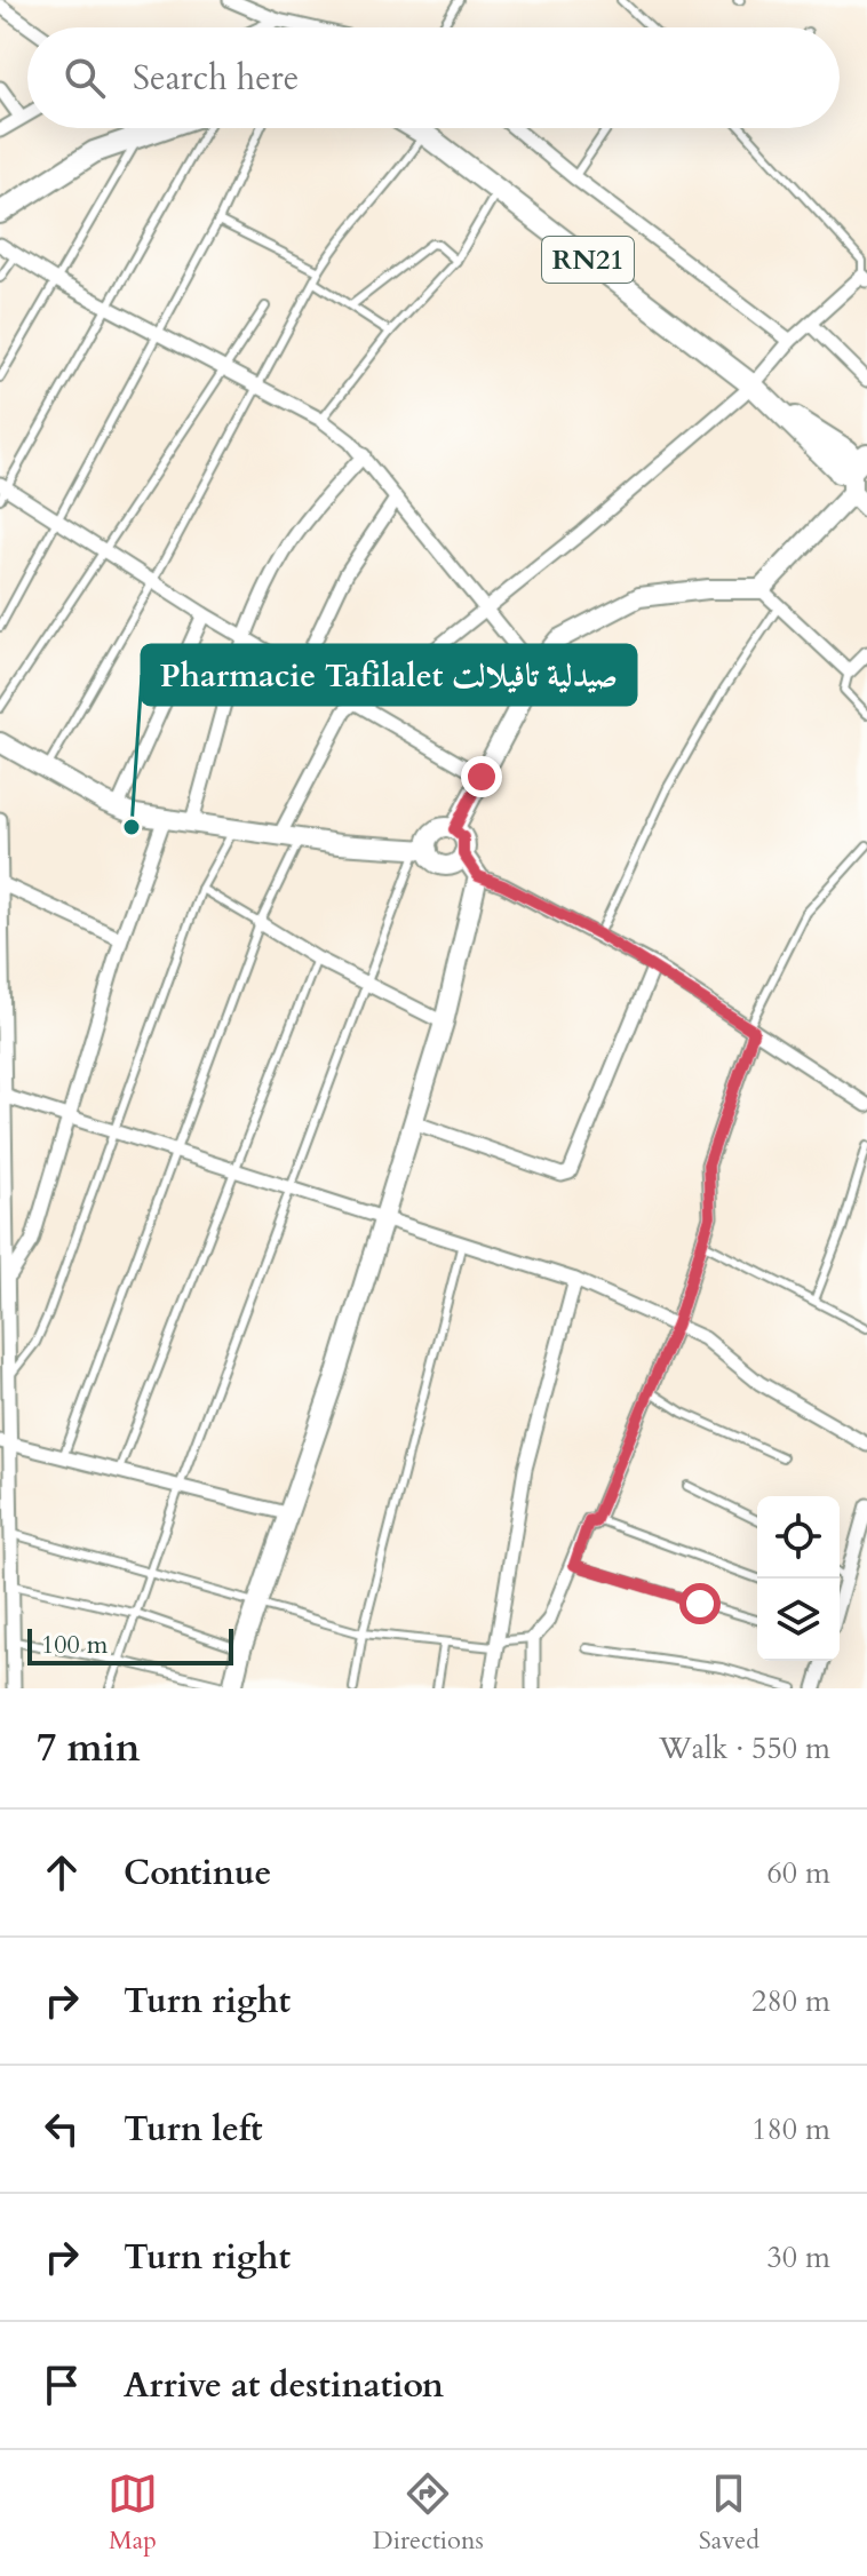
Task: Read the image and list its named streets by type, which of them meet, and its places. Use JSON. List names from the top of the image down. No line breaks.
{"streets":{"main road":["RN21"]},"places":["Pharmacie Tafilalet صيدلية تافيلالت"],"scale_bar":"100 m","page":{"search":"Search here","scale":"100 m","heading":["7 min","Walk · 550 m"],"list":[["Continue","60 m"],["Turn right","280 m"],["Turn left","180 m"],["Turn right","30 m"],"Arrive at destination"],"nav":["Map","Directions","Saved"]}}
